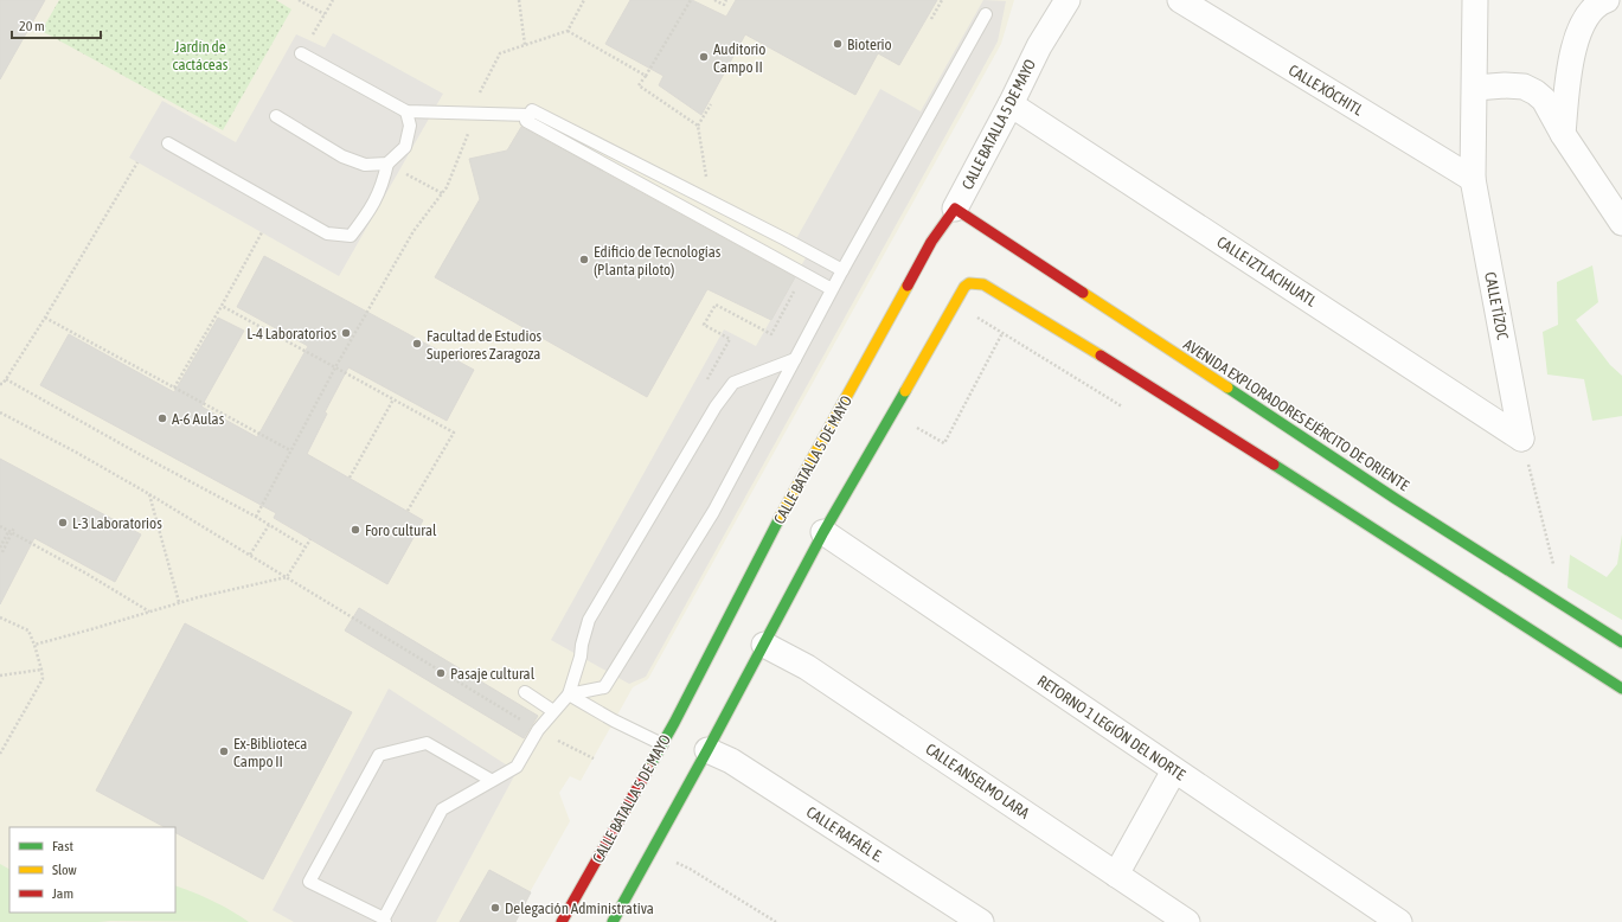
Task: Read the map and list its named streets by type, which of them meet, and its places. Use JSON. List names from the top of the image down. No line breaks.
{"streets":{"street":["CALLE XÓCHITL","CALLE BATALLA 5 DE MAYO","CALLE IZTLACIHUATL","CALLE TÍZOC","AVENIDA EXPLORADORES EJÉRCITO DE ORIENTE","RETORNO 1 LEGIÓN DEL NORTE","CALLE ANSELMO LARA","CALLE RAFAÉL E."]},"crossings":[["CALLE XÓCHITL","CALLE TÍZOC"],["CALLE BATALLA 5 DE MAYO","CALLE IZTLACIHUATL"],["CALLE BATALLA 5 DE MAYO","AVENIDA EXPLORADORES EJÉRCITO DE ORIENTE"],["CALLE IZTLACIHUATL","CALLE TÍZOC"]],"parks":["Jardín de cactáceas"],"places":["Bioterio","Auditorio Campo II","Edificio de Tecnologías (Planta piloto)","L-4 Laboratorios","Facultad de Estudios Superiores Zaragoza","A-6 Aulas","L-3 Laboratorios","Foro cultural","Pasaje cultural","Ex-Biblioteca Campo II","Delegación Administrativa"],"legend":["Fast","Slow","Jam"],"scale_bar":"20 m"}
